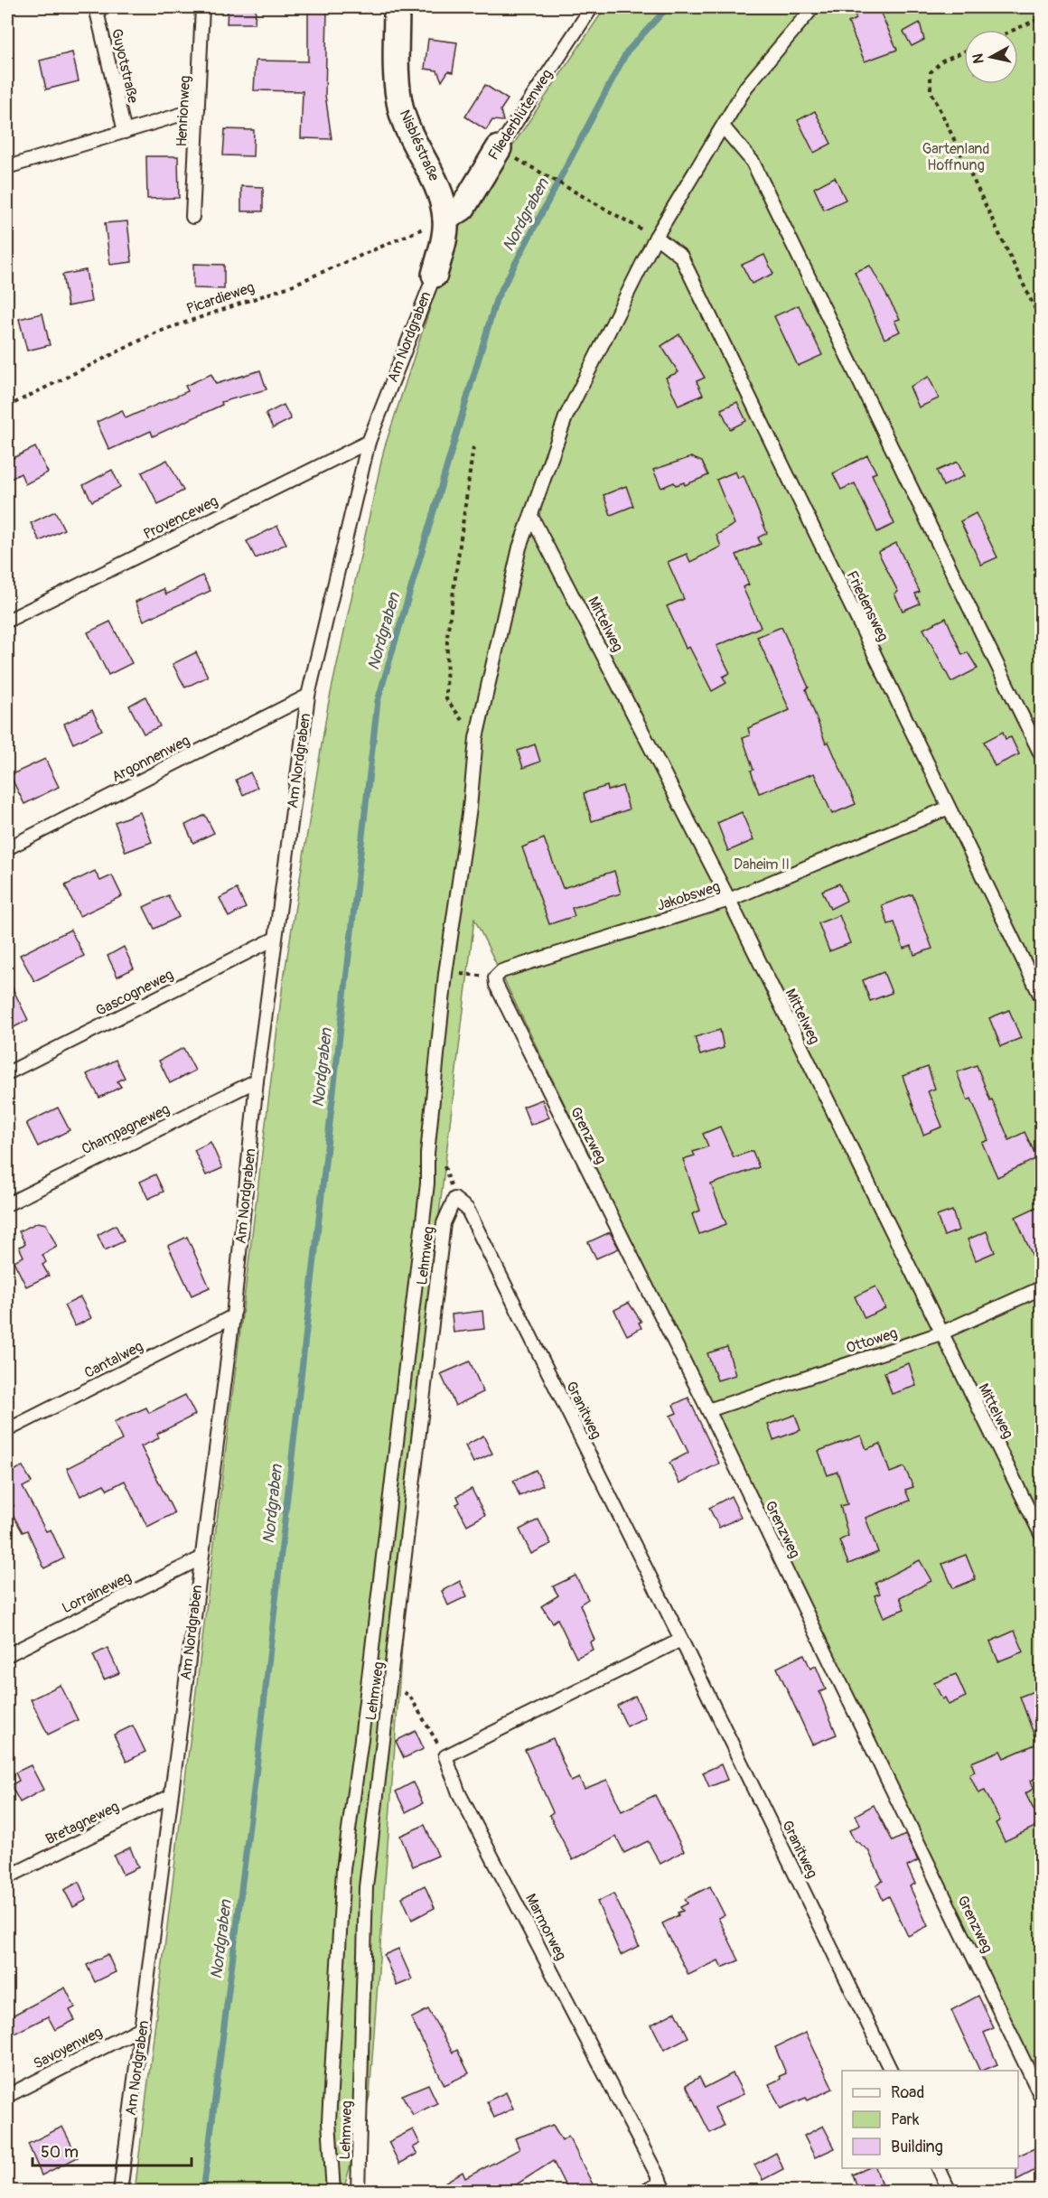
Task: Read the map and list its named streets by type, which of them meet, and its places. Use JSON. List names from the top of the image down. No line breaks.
{"streets":{"street":["Fliederblütenweg","Nisbléstraße","Am Nordgraben"],"lane":["Guyotstraße","Henrionweg","Provenceweg","Friedensweg","Mittelweg","Argonnenweg","Jakobsweg","Gascogneweg","Champagneweg","Grenzweg","Lehmweg","Ottoweg","Cantalweg","Granitweg","Lorraineweg","Bretagneweg","Marmorweg","Savoyenweg"],"path":["Picardieweg"]},"crossings":[["Fliederblütenweg","Nisbléstraße"],["Fliederblütenweg","Picardieweg"],["Fliederblütenweg","Am Nordgraben"],["Nisbléstraße","Picardieweg"],["Nisbléstraße","Am Nordgraben"],["Picardieweg","Am Nordgraben"],["Am Nordgraben","Provenceweg"],["Am Nordgraben","Argonnenweg"],["Am Nordgraben","Gascogneweg"],["Am Nordgraben","Champagneweg"],["Am Nordgraben","Cantalweg"],["Am Nordgraben","Lorraineweg"],["Am Nordgraben","Bretagneweg"],["Am Nordgraben","Savoyenweg"],["Friedensweg","Jakobsweg"],["Mittelweg","Jakobsweg"],["Mittelweg","Ottoweg"],["Jakobsweg","Grenzweg"],["Grenzweg","Ottoweg"],["Lehmweg","Granitweg"]],"water":["Nordgraben"],"parks":["Gartenland Hoffnung","Daheim II"],"legend":["Road","Park","Building"],"scale_bar":"50 m","north":"left"}
